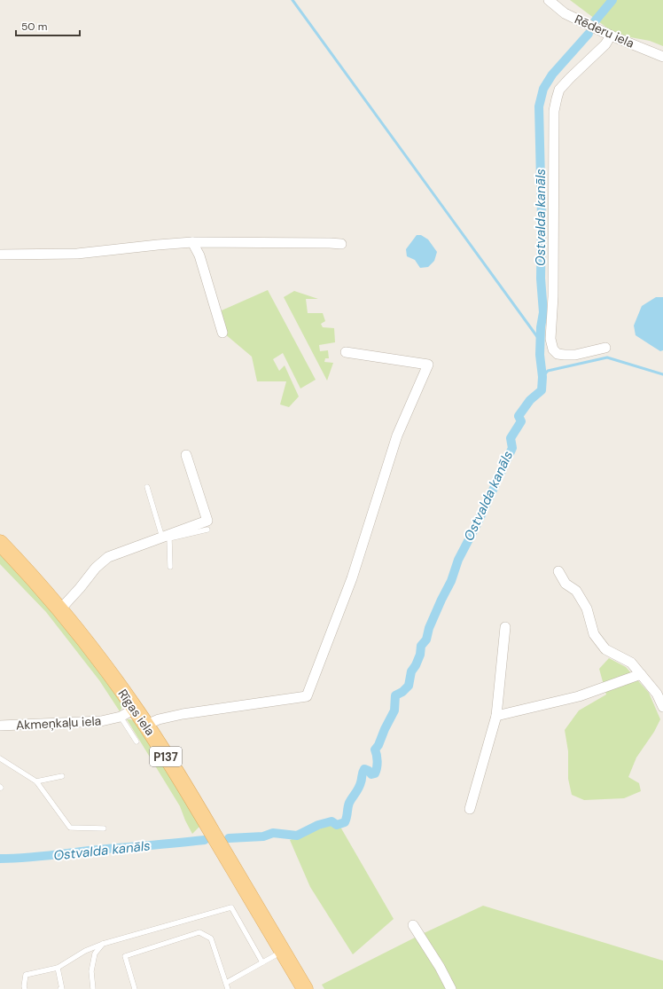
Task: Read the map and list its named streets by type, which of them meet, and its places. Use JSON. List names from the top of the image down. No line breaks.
{"streets":{"main road":["Rīgas iela","P137"],"street":["Rēderu iela","Akmeņkaļu iela"]},"crossings":[["Rīgas iela","Akmeņkaļu iela"]],"water":["Ostvalda kanāls"],"scale_bar":"50 m"}
